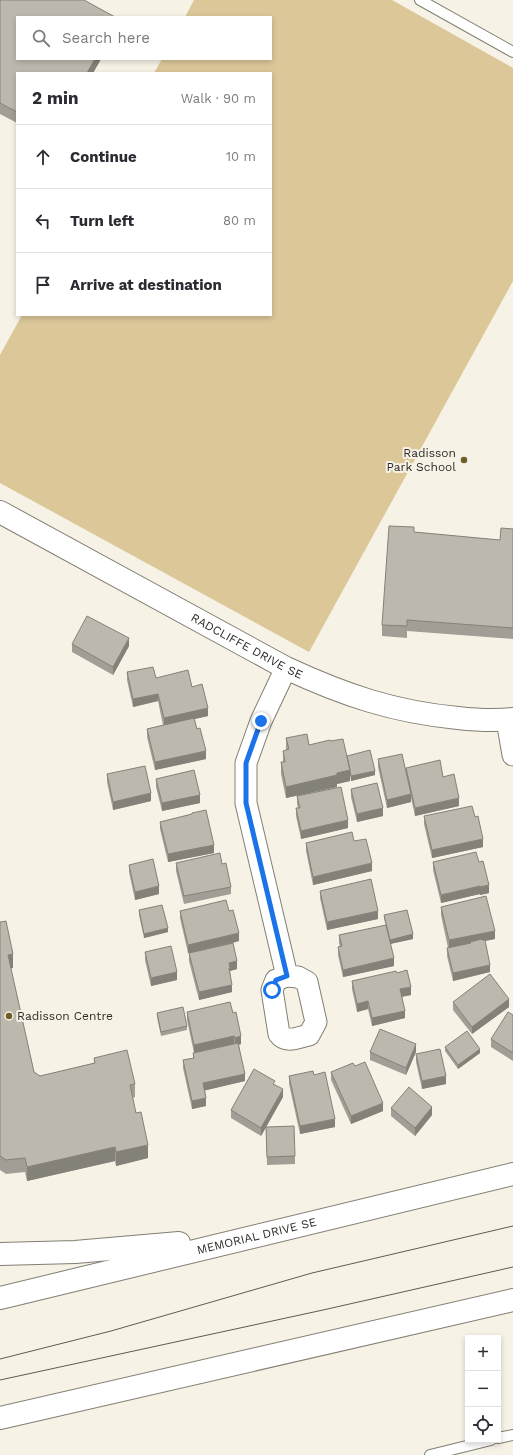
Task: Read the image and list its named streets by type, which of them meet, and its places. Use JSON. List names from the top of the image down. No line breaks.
{"streets":{"main road":["RADCLIFFE DRIVE SE","MEMORIAL DRIVE SE"]},"places":["Radisson Park School","Radisson Centre"],"page":{"search":"Search here","heading":["2 min","Walk · 90 m"],"list":[["Continue","10 m"],["Turn left","80 m"],"Arrive at destination"],"map_buttons":["+","−"]}}
